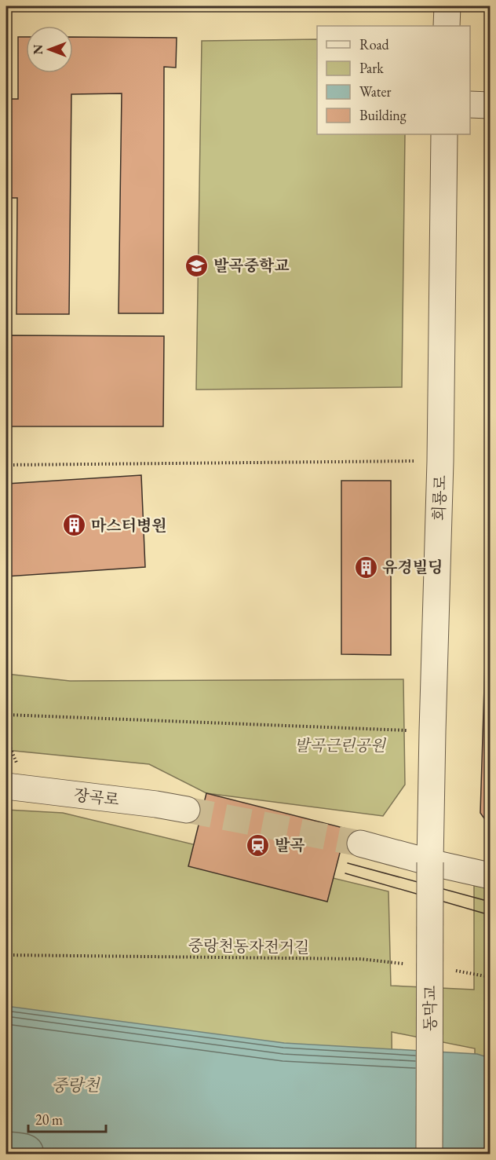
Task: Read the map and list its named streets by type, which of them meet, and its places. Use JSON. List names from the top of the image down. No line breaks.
{"streets":{"street":["회룡로","장곡로","동막교"],"path":["중랑천동자전거길"]},"crossings":[["회룡로","동막교"]],"water":["중랑천"],"parks":["발곡근린공원"],"places":{"school or university":["발곡중학교"],"building":["마스터병원","유경빌딩"],"station":["발곡"]},"legend":["Road","Park","Water","Building"],"scale_bar":"20 m","north":"left"}
